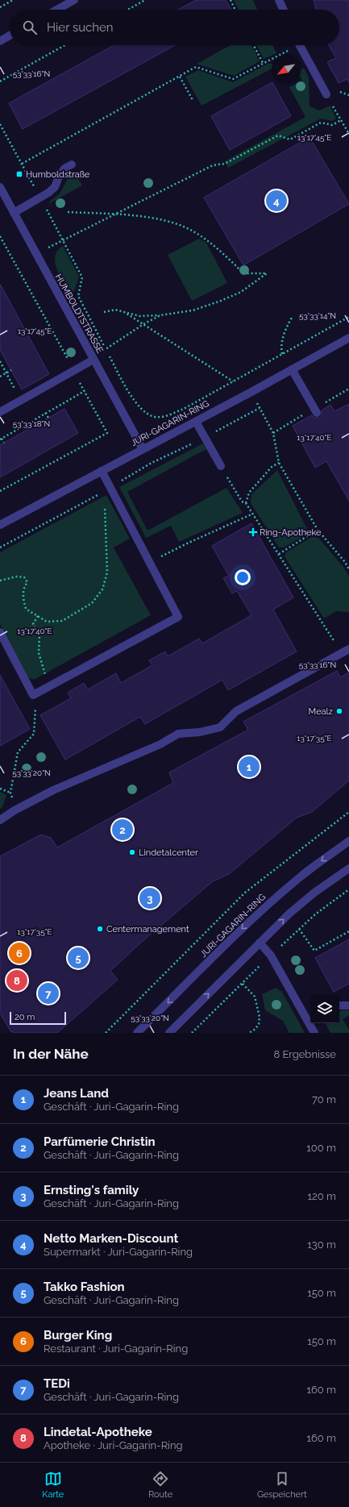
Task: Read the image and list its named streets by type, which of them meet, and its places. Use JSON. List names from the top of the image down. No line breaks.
{"streets":{"street":["HUMBOLDTSTRASSE","JURI-GAGARIN-RING"]},"crossings":[["HUMBOLDTSTRASSE","JURI-GAGARIN-RING"]],"places":{"transit":["Humboldstraße"],"health":["Ring-Apotheke"],"other":["Mealz","Lindetalcenter","Centermanagement"]},"scale_bar":"20 m","north":"bottom left","page":{"search":"Hier suchen","pins":["4","1","2","3","6","5","8","7"],"scale":"20 m","heading":["In der Nähe","8 Ergebnisse"],"list":[{"mark":"1","name":"Jeans Land","note":"Geschäft · Juri-Gagarin-Ring","value":"70 m"},{"mark":"2","name":"Parfümerie Christin","note":"Geschäft · Juri-Gagarin-Ring","value":"100 m"},{"mark":"3","name":"Ernsting's family","note":"Geschäft · Juri-Gagarin-Ring","value":"120 m"},{"mark":"4","name":"Netto Marken-Discount","note":"Supermarkt · Juri-Gagarin-Ring","value":"130 m"},{"mark":"5","name":"Takko Fashion","note":"Geschäft · Juri-Gagarin-Ring","value":"150 m"},{"mark":"6","name":"Burger King","note":"Restaurant · Juri-Gagarin-Ring","value":"150 m"},{"mark":"7","name":"TEDi","note":"Geschäft · Juri-Gagarin-Ring","value":"160 m"},{"mark":"8","name":"Lindetal-Apotheke","note":"Apotheke · Juri-Gagarin-Ring","value":"160 m"}],"nav":["Karte","Route","Gespeichert"]},"coordinates":["53°33'16\"N","13°17'45\"E","53°33'14\"N","53°33'18\"N","13°17'40\"E","13°17'35\"E","53°33'20\"N"]}
